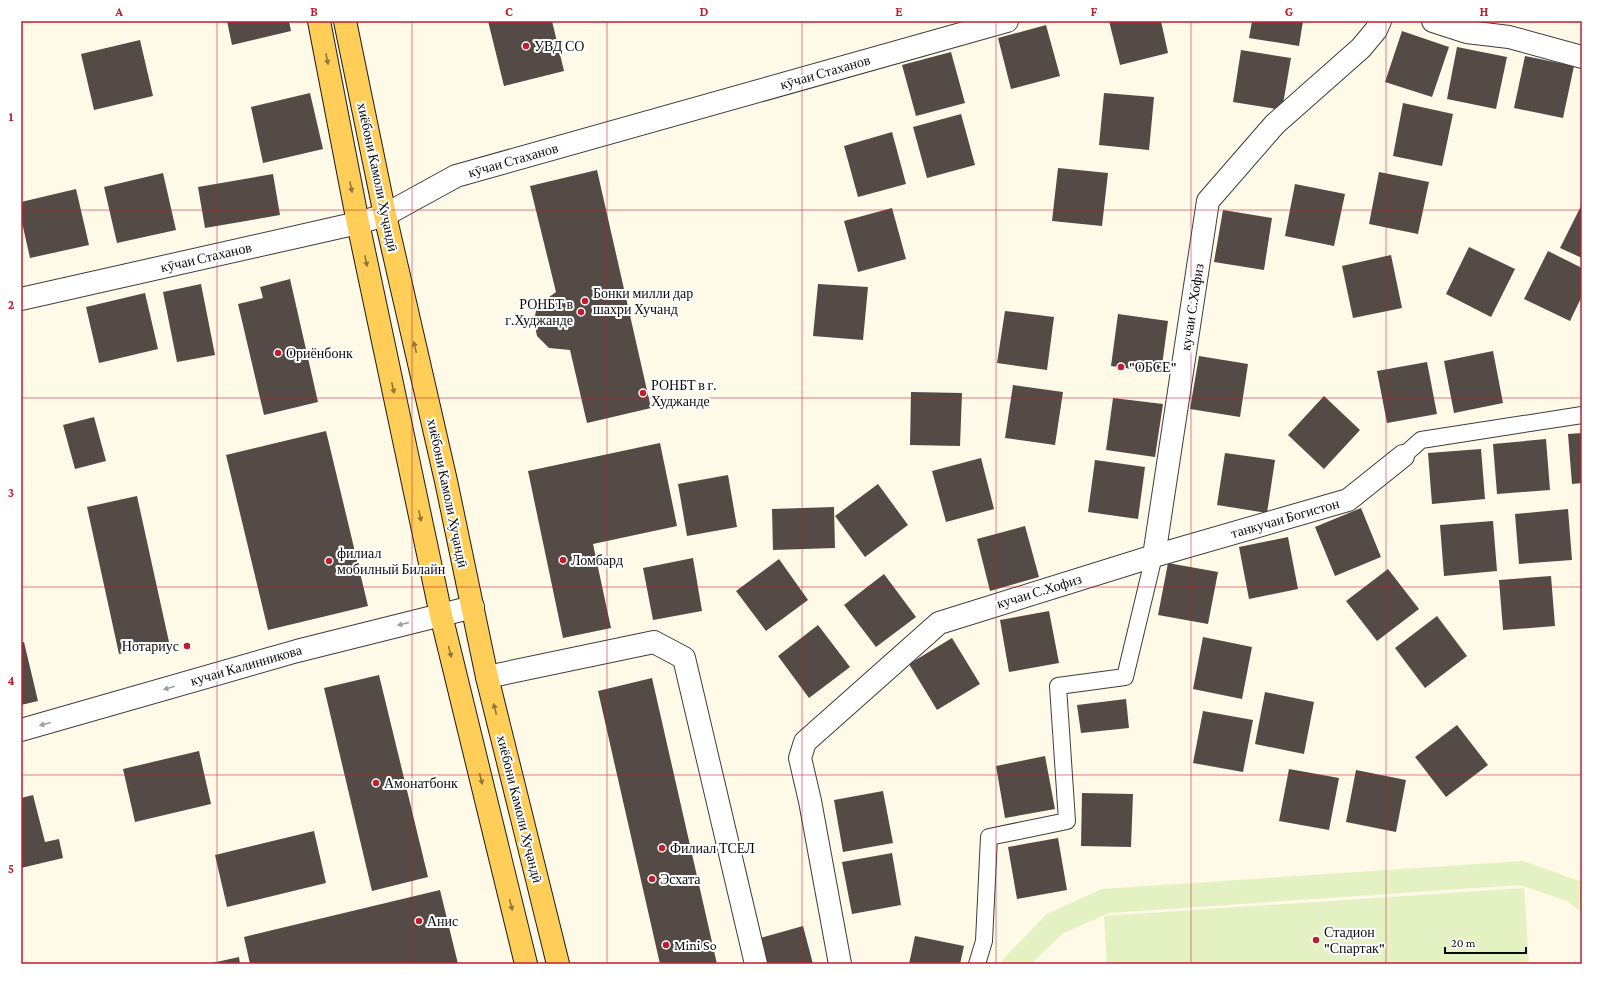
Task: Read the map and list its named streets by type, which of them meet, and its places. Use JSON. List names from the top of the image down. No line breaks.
{"streets":{"main road":["хиёбони Камоли Хуҷандӣ"],"street":["кӯчаи Стаханов","кучаи С.Хофиз","танкучаи Богистон","кучаи Калинникова"]},"crossings":[["кӯчаи Стаханов","хиёбони Камоли Хуҷандӣ"],["хиёбони Камоли Хуҷандӣ","кучаи Калинникова"],["кучаи С.Хофиз","танкучаи Богистон"]],"one_way":["кучаи Калинникова"],"places":["УВД СО","Бонки милли дар шахри Хучанд","РОНБТ в г.Худжанде","Ориёнбонк","\"ОБСЕ\"","РОНБТ в г. Худжанде","Ломбард","филиал мобилный Билайн","Нотариус","Амонатбонк","Филиал ТСЕЛ","Эсхата","Анис","Стадион \"Спартак\"","Mini So"],"scale_bar":"20 m","grid":{"columns":["A","B","C","D","E","F","G","H"],"rows":["1","2","3","4","5"]}}
